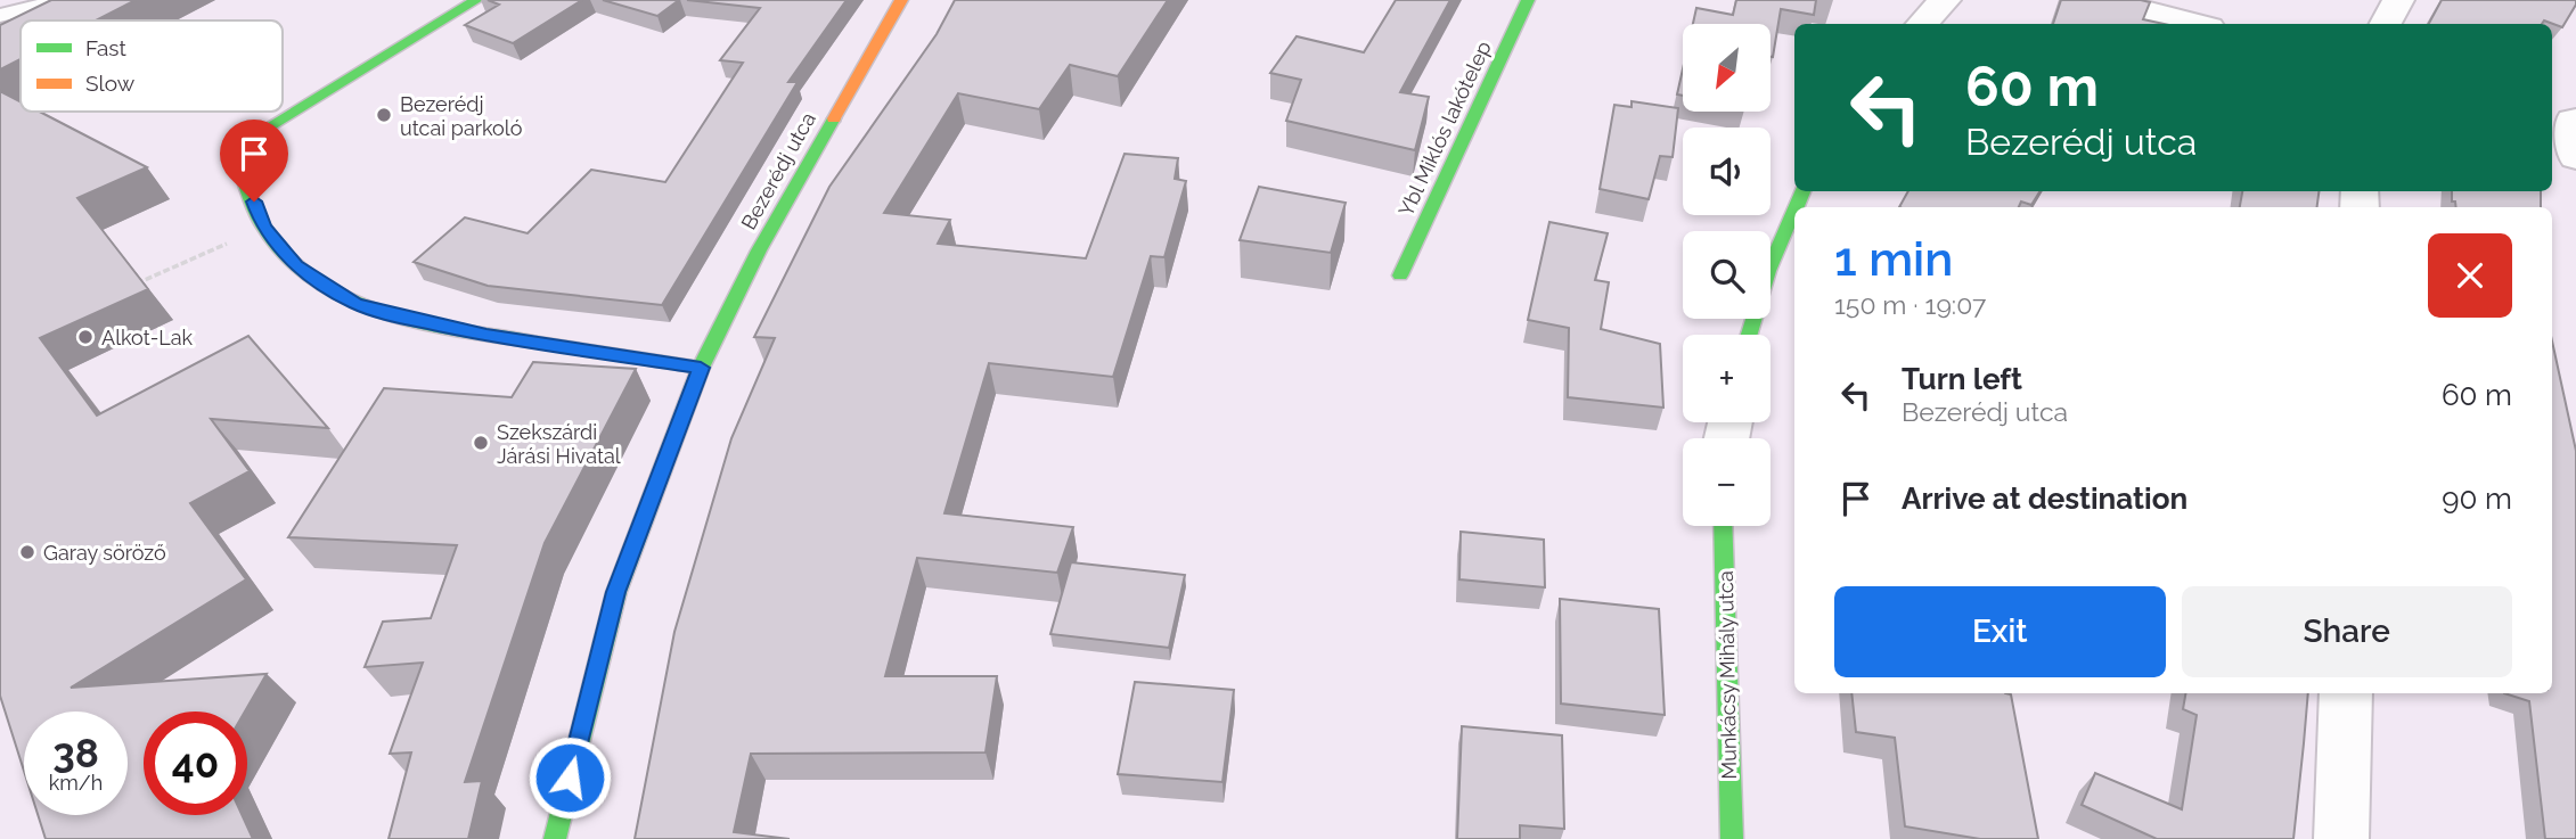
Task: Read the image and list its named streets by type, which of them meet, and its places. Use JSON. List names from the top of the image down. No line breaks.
{"streets":{"street":["Ybl Miklós lakótelep","Bezerédj utca","Munkácsy Mihály utca"]},"places":["Bezerédj utcai parkoló","Alkot-Lak","Szekszárdi Járási Hivatal","Garay söröző"],"legend":["Fast","Slow"],"north":"bottom left","page":{"map_buttons":["+","−"],"turn":["60 m","Bezerédj utca"],"heading":["1 min","150 m · 19:07"],"list":[{"name":"Turn left","note":"Bezerédj utca","value":"60 m"},{"name":"Arrive at destination","value":"90 m"}],"buttons":["Exit","Share"],"speed":"38 km/h","limit":"40"}}
